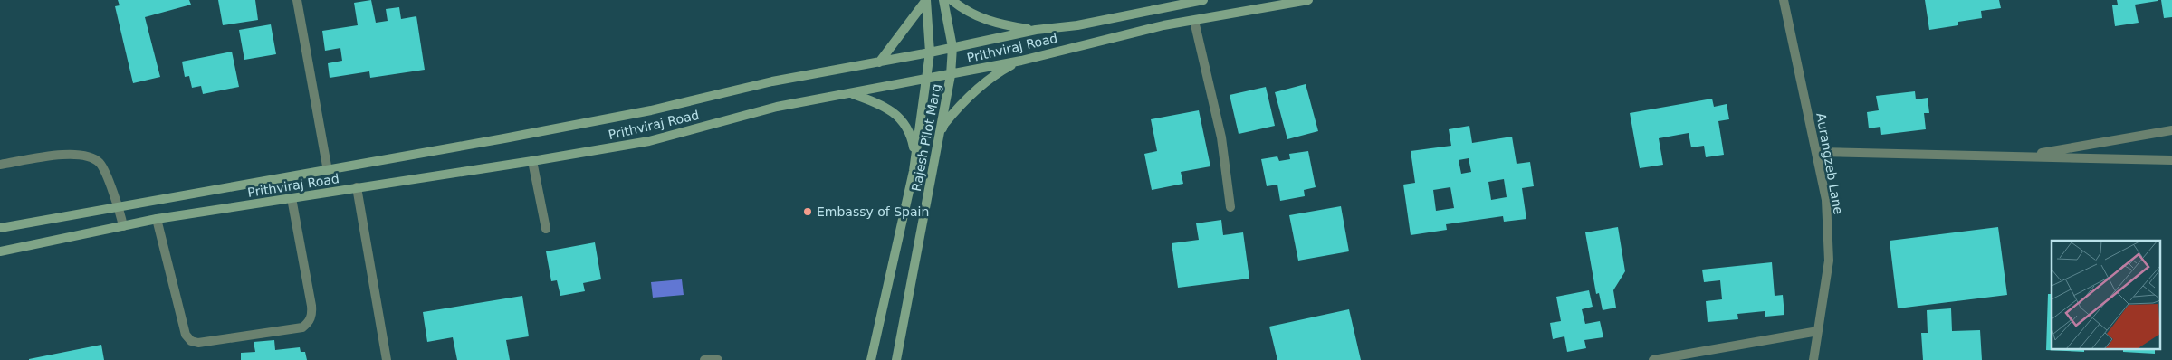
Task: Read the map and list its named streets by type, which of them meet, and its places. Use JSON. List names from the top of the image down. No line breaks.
{"streets":{"main road":["Prithviraj Road","Rajesh Pilot Marg"],"street":["Aurangzeb Lane"]},"crossings":[["Prithviraj Road","Rajesh Pilot Marg"]],"places":["Embassy of Spain"]}
